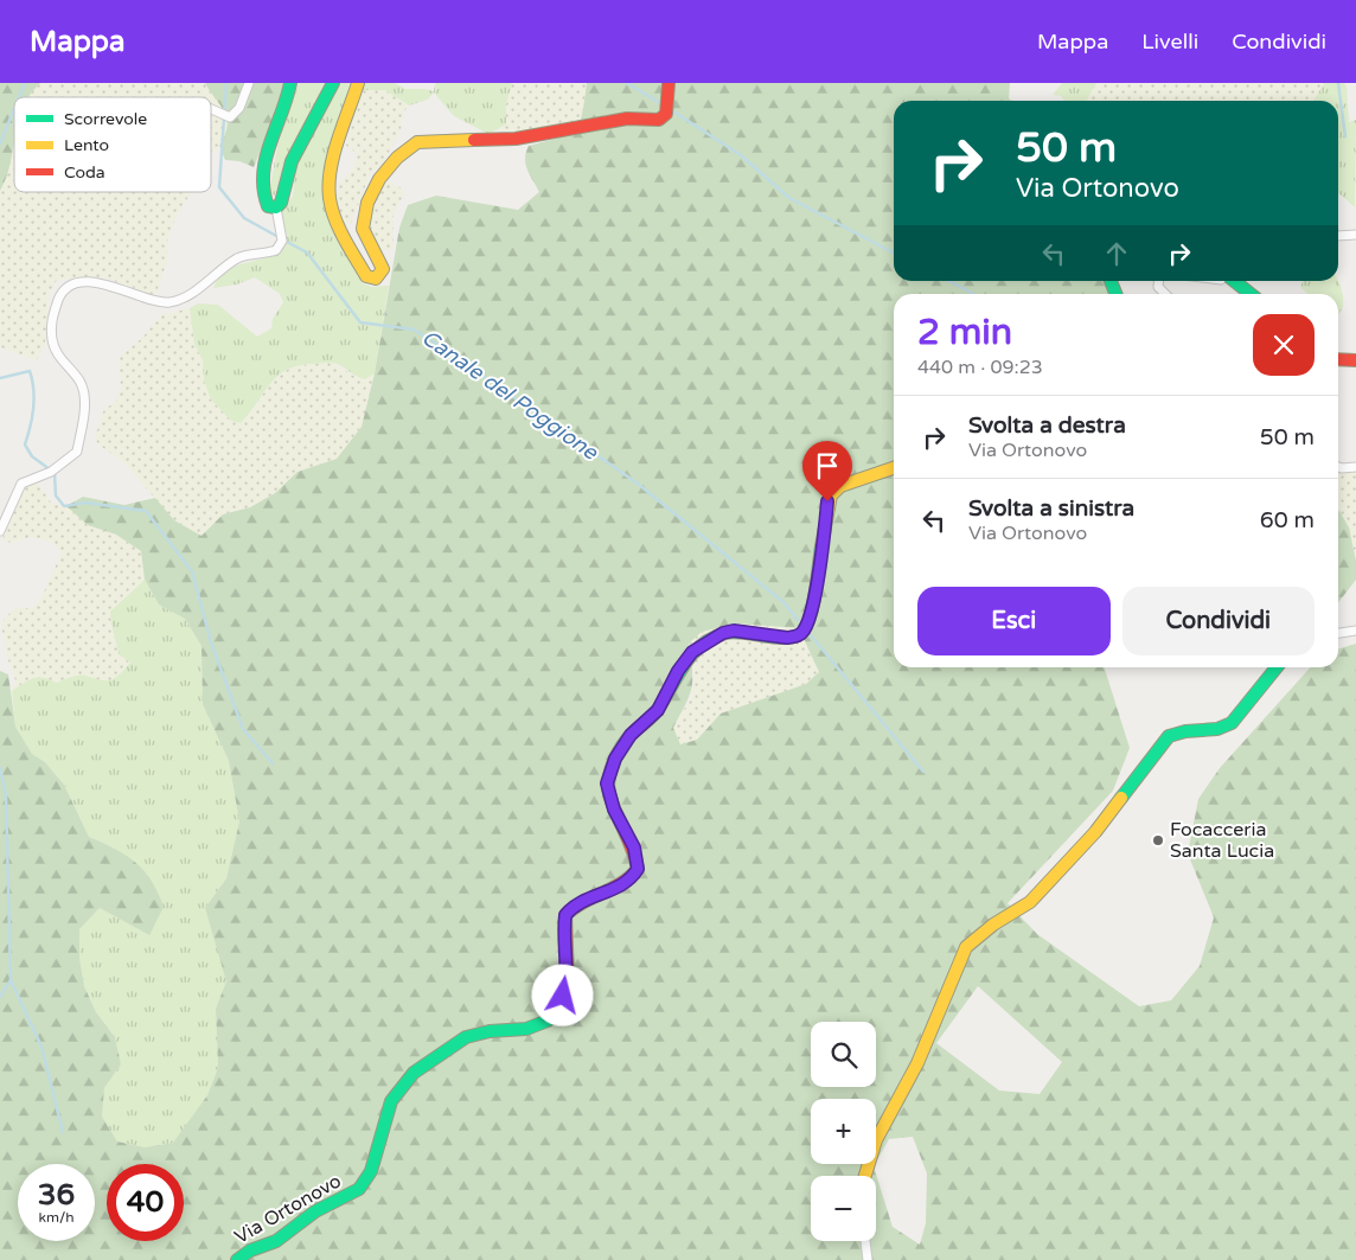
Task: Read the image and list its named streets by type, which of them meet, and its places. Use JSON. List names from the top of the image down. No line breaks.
{"streets":{"street":["Via Ortonovo"]},"water":["Canale del Poggione"],"places":["Focacceria Santa Lucia"],"legend":["Scorrevole","Lento","Coda"],"page":{"header":"Mappa","nav":["Mappa","Livelli","Condividi"],"turn":["50 m","Via Ortonovo"],"heading":["2 min","440 m · 09:23"],"list":[{"name":"Svolta a destra","note":"Via Ortonovo","value":"50 m"},{"name":"Svolta a sinistra","note":"Via Ortonovo","value":"60 m"}],"buttons":["Esci","Condividi"],"map_buttons":["+","−"],"speed":"36 km/h","limit":"40"}}
